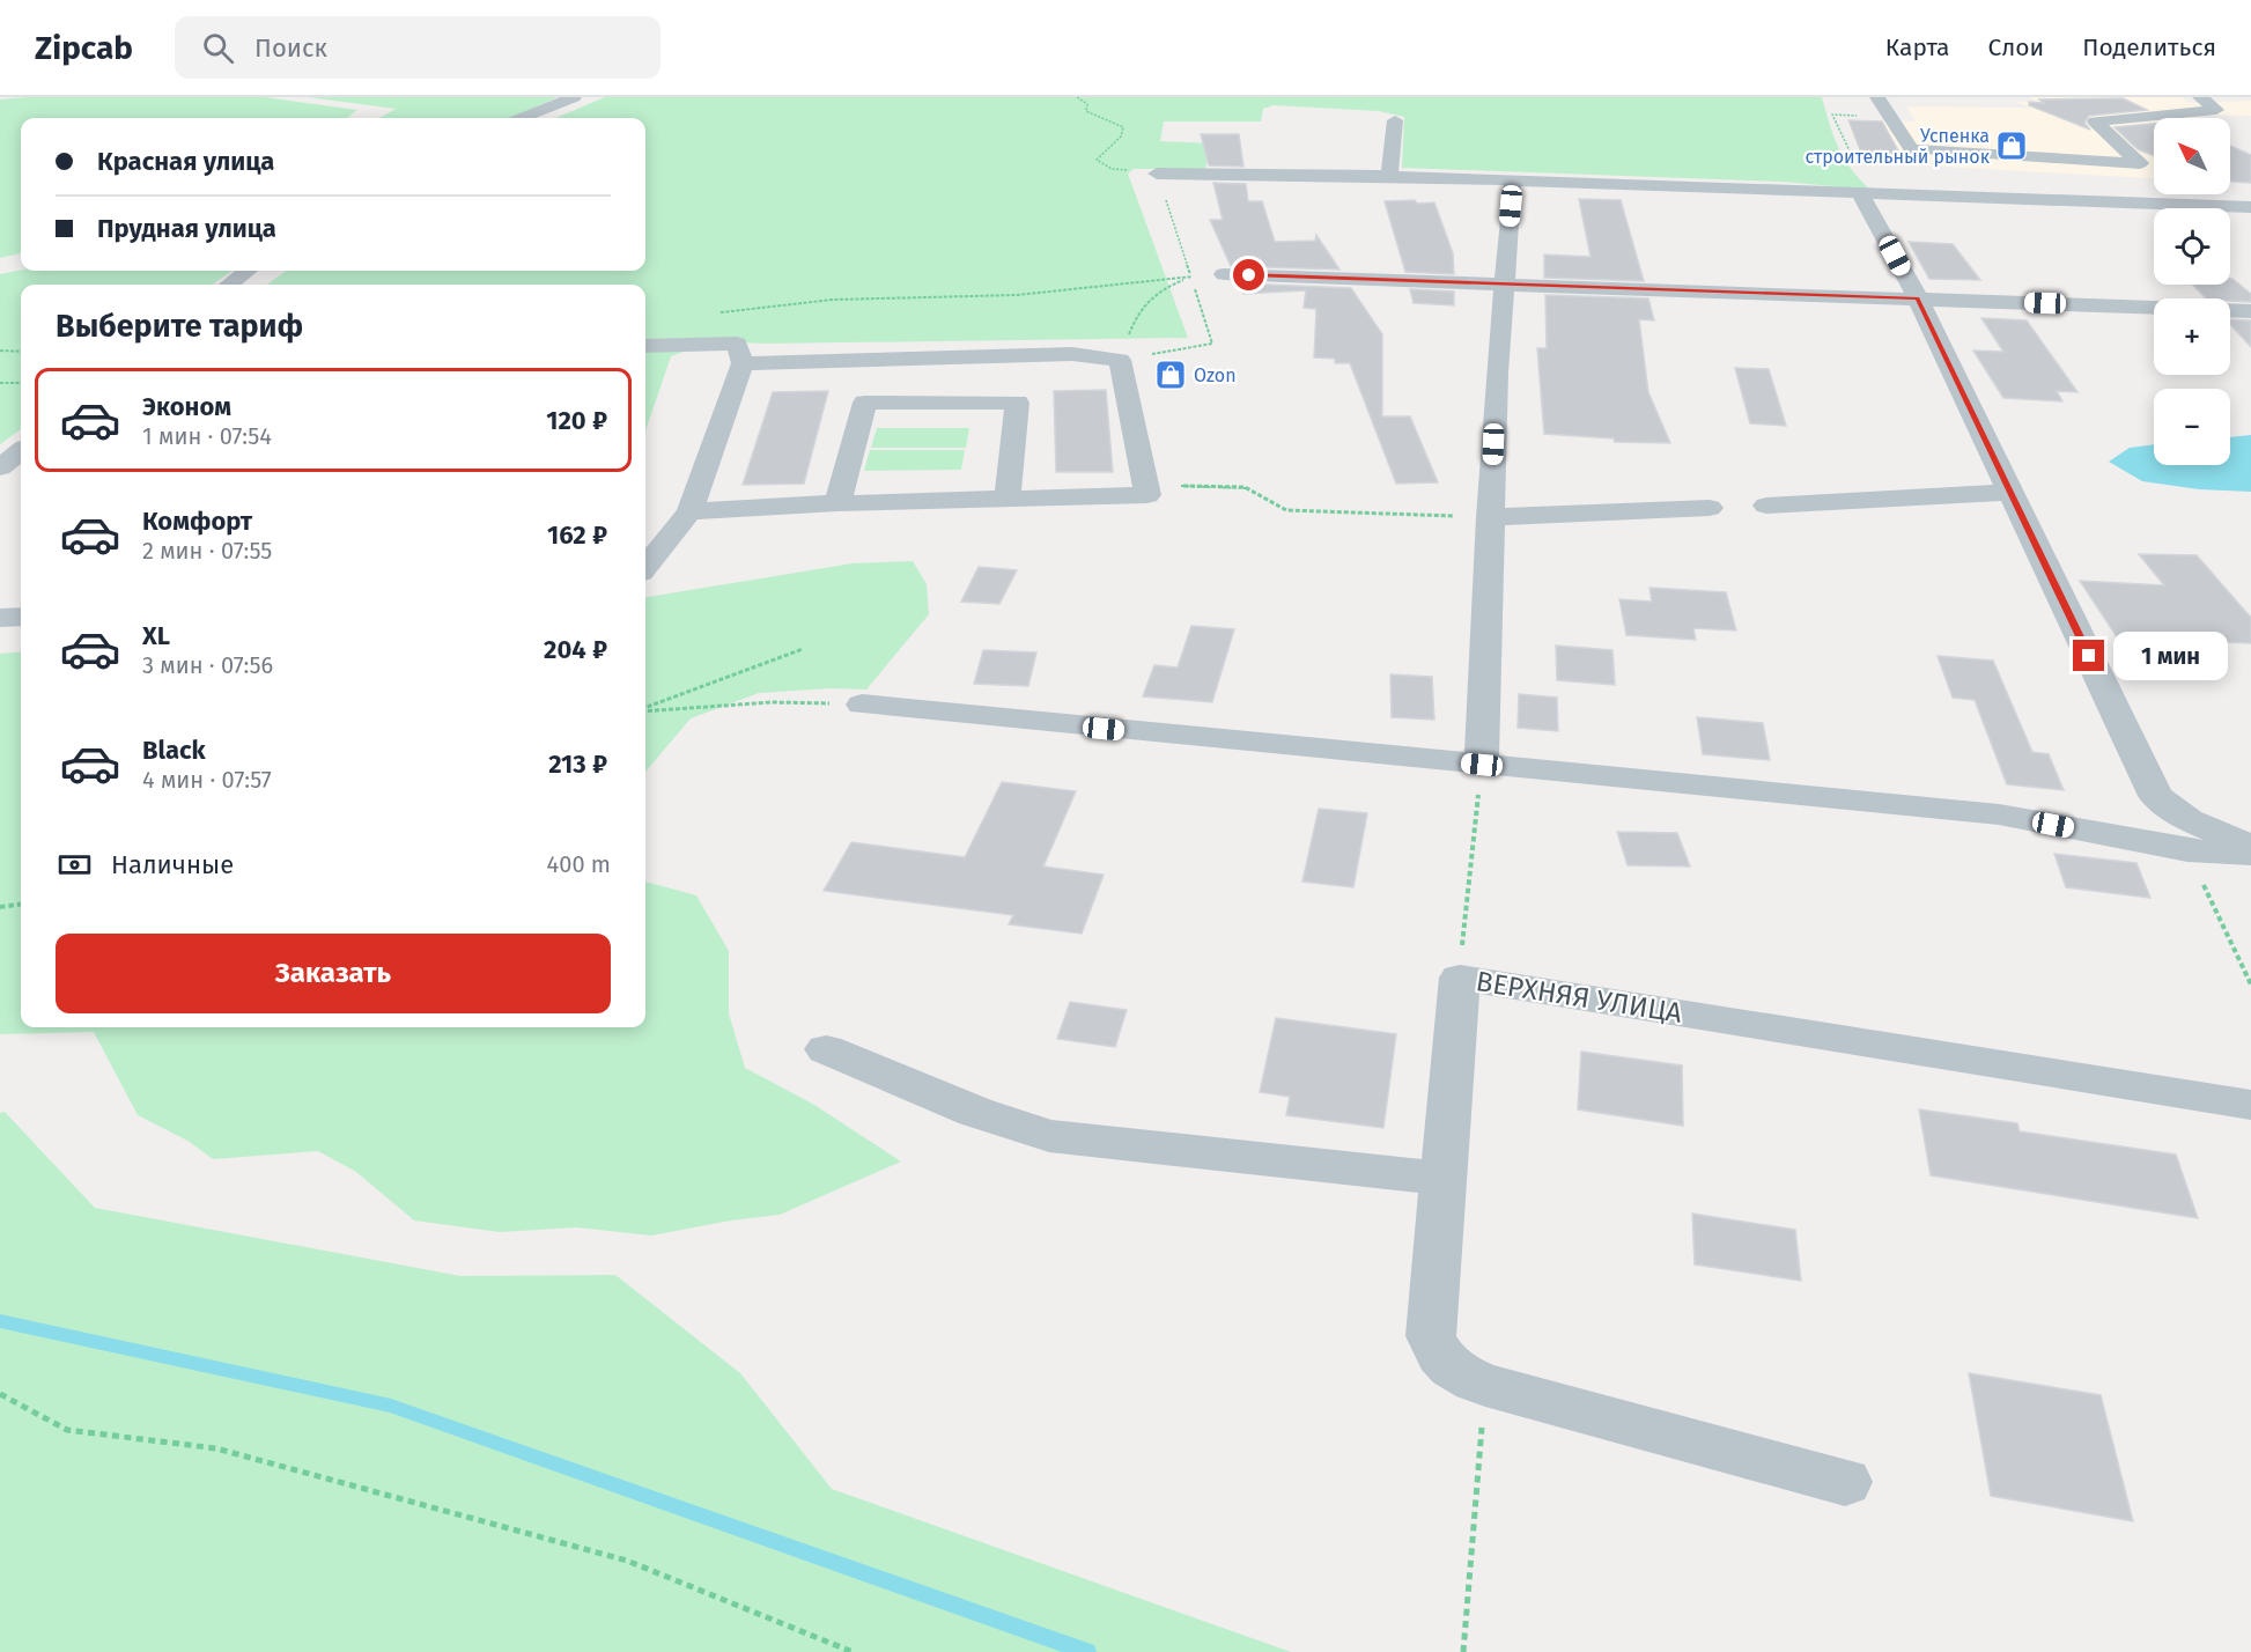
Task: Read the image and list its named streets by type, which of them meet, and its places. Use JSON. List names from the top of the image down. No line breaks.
{"streets":{"street":["ВЕРХНЯЯ УЛИЦА"]},"places":{"shop":["Успенка строительный рынок","Ozon"]},"north":"top left","page":{"header":"Zipcab","search":"Поиск","nav":["Карта","Слои","Поделиться"],"map_buttons":["+","−"],"banner":["Красная улица","Прудная улица"],"heading":"Выберите тариф","list":[{"name":"Эконом","note":"1 мин · 07:54","value":"120 ₽"},{"name":"Комфорт","note":"2 мин · 07:55","value":"162 ₽"},{"name":"XL","note":"3 мин · 07:56","value":"204 ₽"},{"name":"Black","note":"4 мин · 07:57","value":"213 ₽"}],"bubble":"1 мин","pay":["Наличные","400 m"],"buttons":"Заказать"}}
